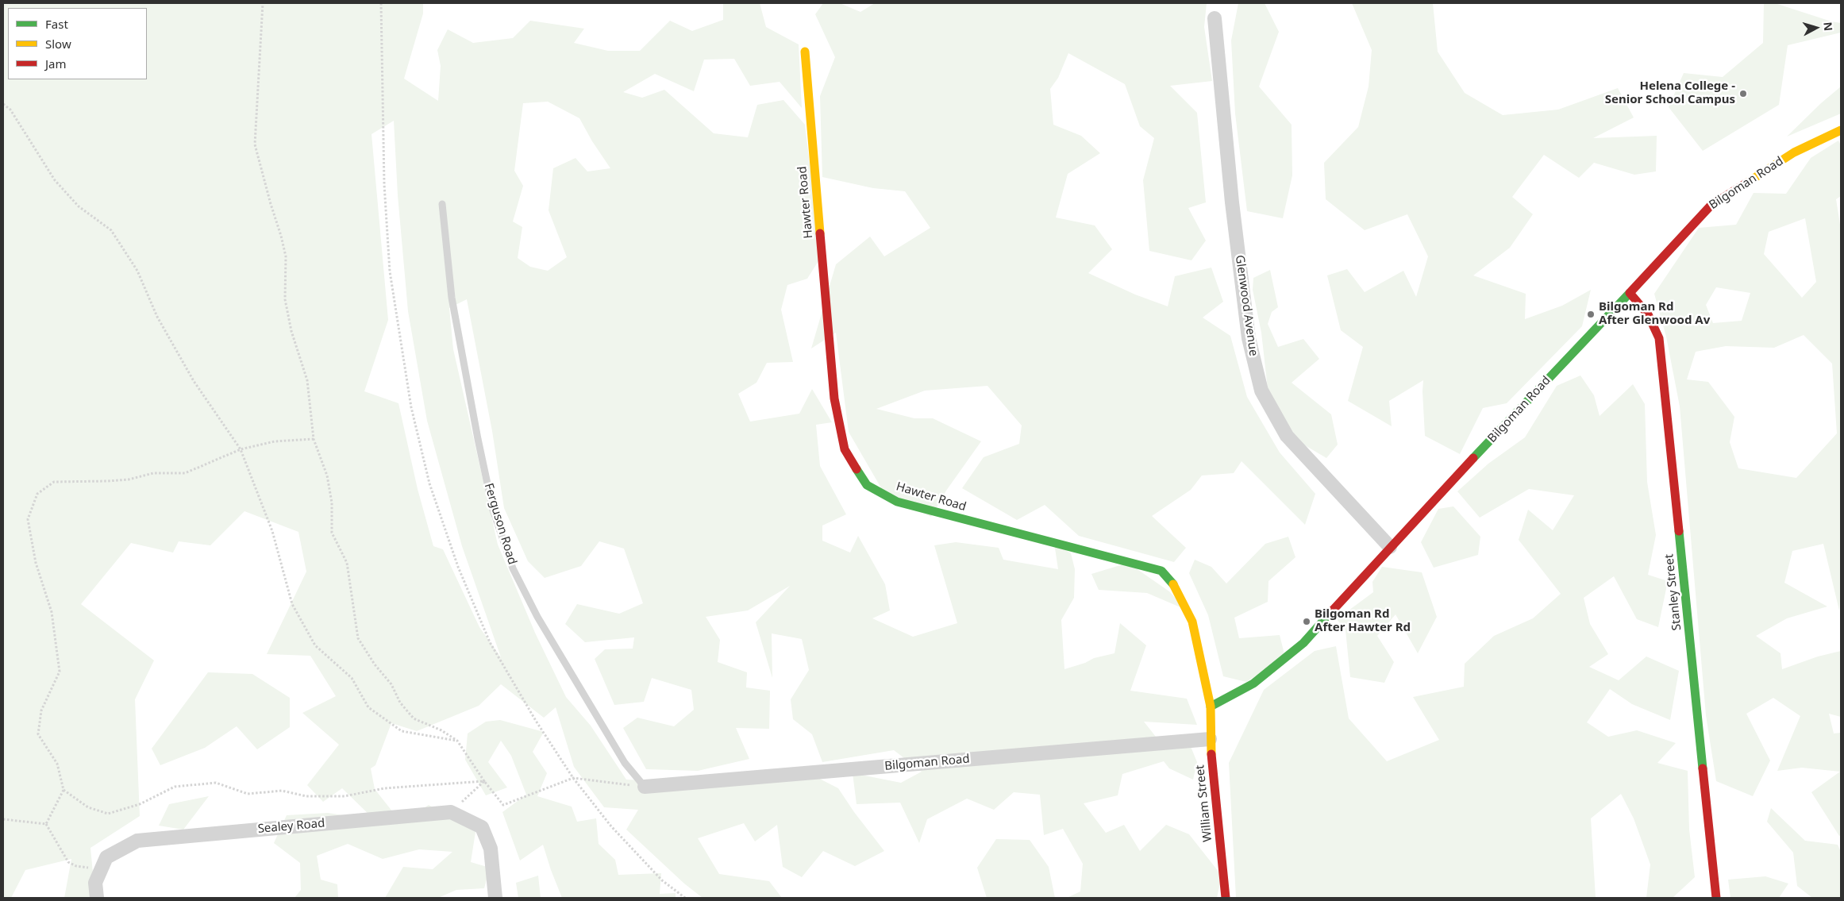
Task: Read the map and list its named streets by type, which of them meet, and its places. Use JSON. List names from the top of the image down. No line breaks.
{"streets":{"street":["Bilgoman Road","Hawter Road","Glenwood Avenue","Stanley Street","William Street","Sealey Road"],"lane":["Ferguson Road"]},"crossings":[["Bilgoman Road","Hawter Road"],["Bilgoman Road","Glenwood Avenue"],["Bilgoman Road","Ferguson Road"],["Bilgoman Road","Stanley Street"],["Bilgoman Road","William Street"],["Hawter Road","William Street"]],"places":["Helena College - Senior School Campus","Bilgoman Rd After Glenwood Av","Bilgoman Rd After Hawter Rd"],"legend":["Fast","Slow","Jam"],"north":"right"}
